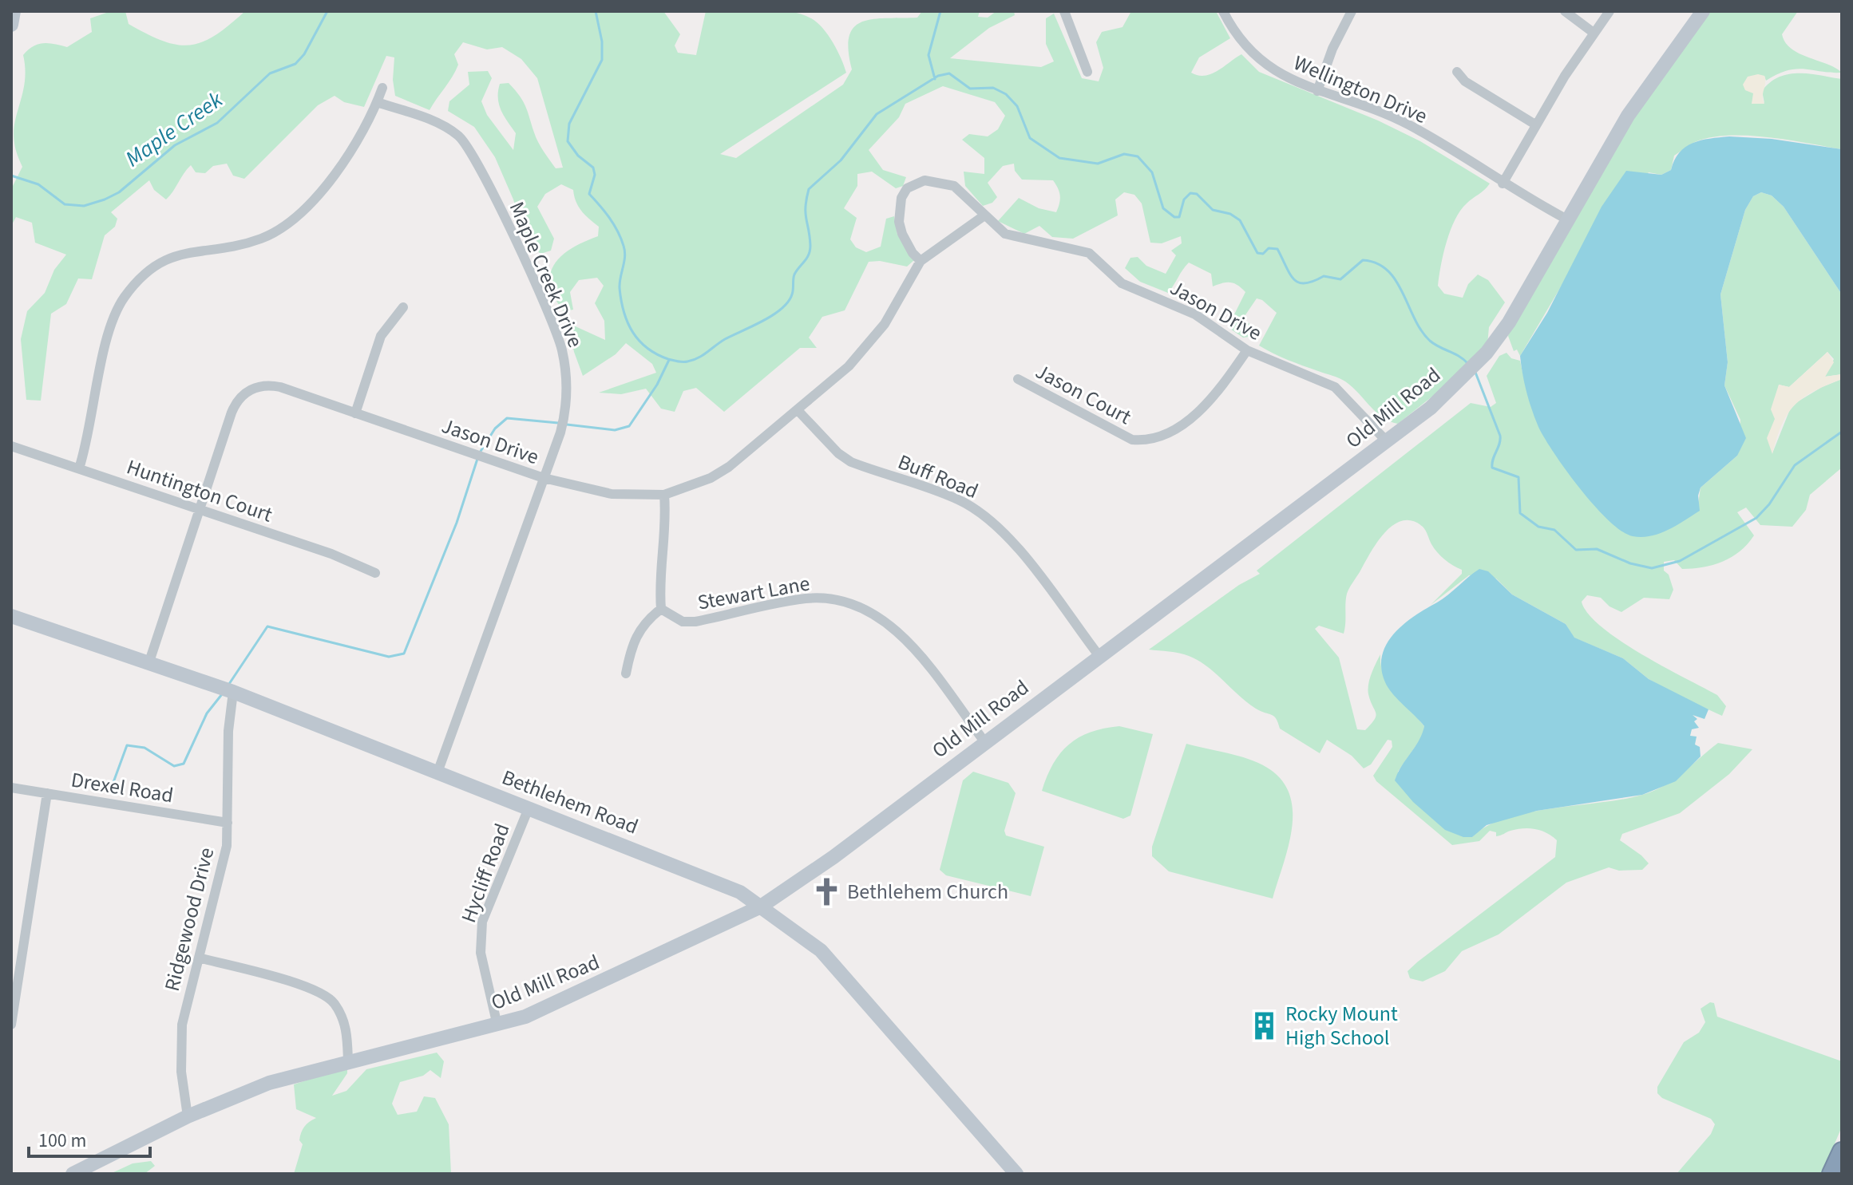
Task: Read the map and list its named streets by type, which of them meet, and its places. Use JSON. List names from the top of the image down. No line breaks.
{"streets":{"street":["Wellington Drive","Maple Creek Drive","Jason Drive","Jason Court","Old Mill Road","Buff Road","Huntington Court","Stewart Lane","Drexel Road","Bethlehem Road","Hycliff Road","Ridgewood Drive"]},"crossings":[["Wellington Drive","Old Mill Road"],["Maple Creek Drive","Jason Drive"],["Maple Creek Drive","Bethlehem Road"],["Jason Drive","Jason Court"],["Jason Drive","Old Mill Road"],["Jason Drive","Buff Road"],["Jason Drive","Huntington Court"],["Jason Drive","Bethlehem Road"],["Old Mill Road","Buff Road"],["Old Mill Road","Stewart Lane"],["Old Mill Road","Bethlehem Road"],["Old Mill Road","Hycliff Road"],["Old Mill Road","Ridgewood Drive"],["Drexel Road","Ridgewood Drive"],["Bethlehem Road","Hycliff Road"],["Bethlehem Road","Ridgewood Drive"]],"water":["Maple Creek"],"places":{"church":["Bethlehem Church"],"building":["Rocky Mount High School"]},"scale_bar":"100 m"}
